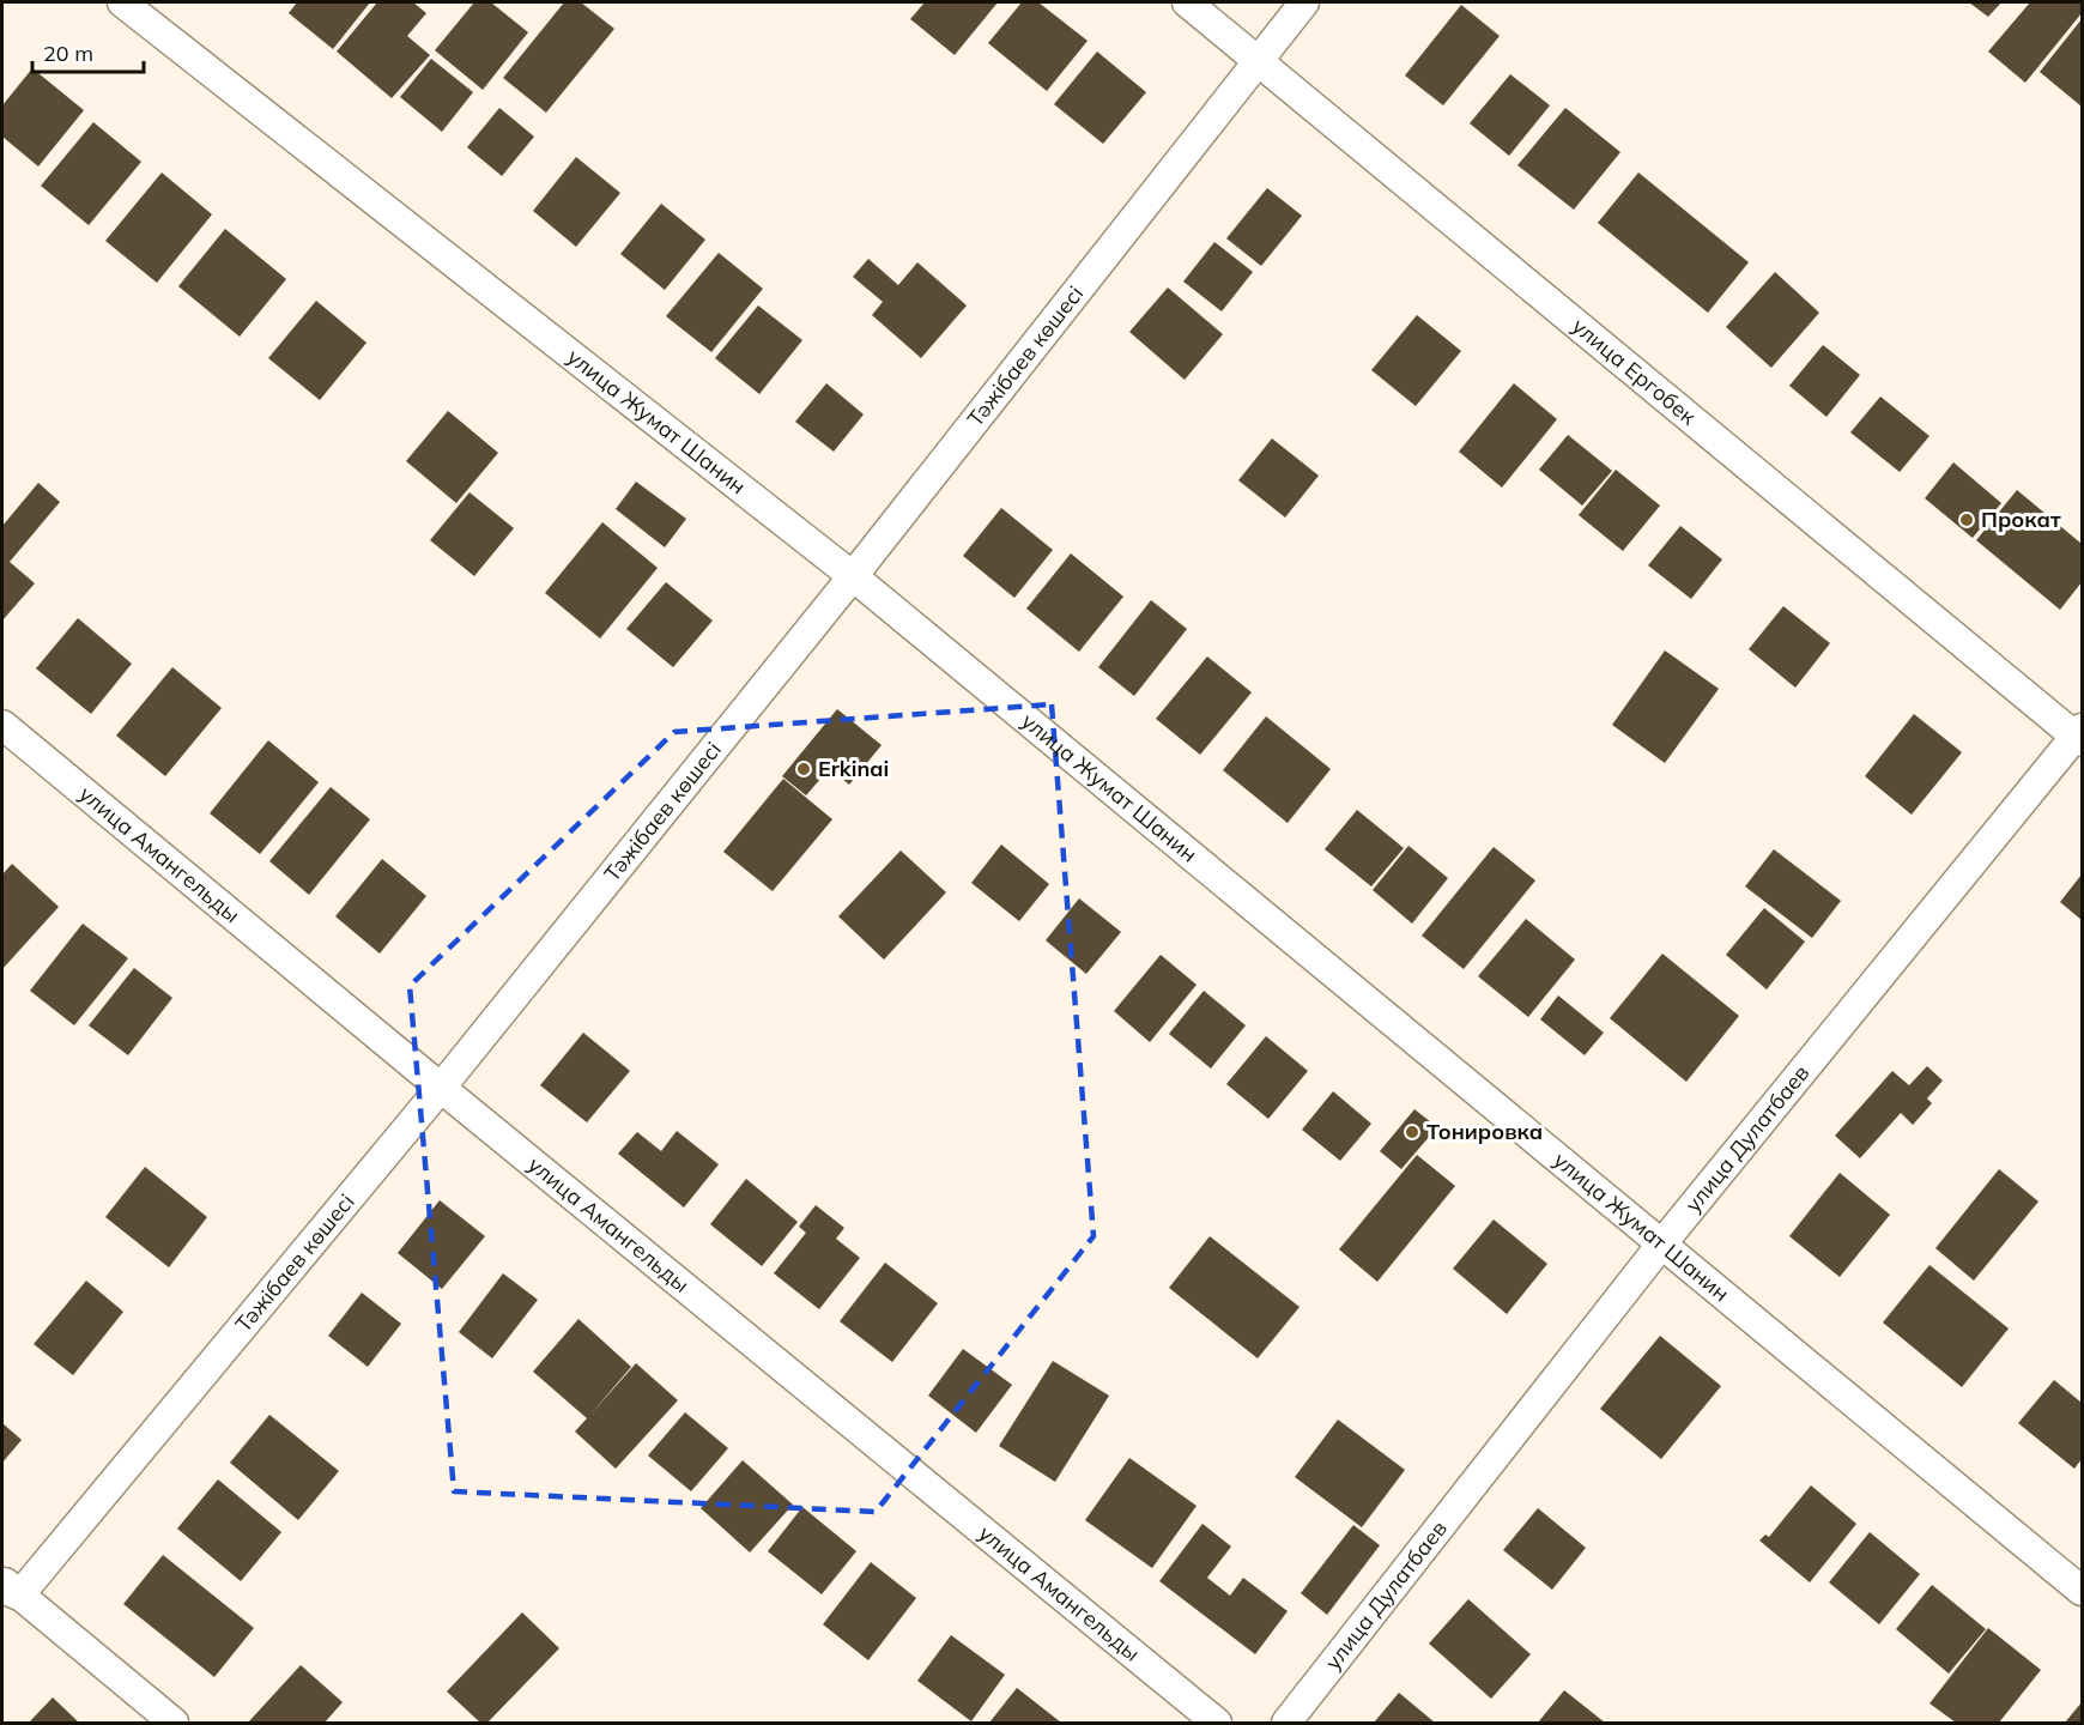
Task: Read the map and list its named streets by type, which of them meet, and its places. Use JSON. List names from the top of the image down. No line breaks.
{"streets":{"street":["Тәжібаев көшесі","улица Ергобек","улица Жумат Шанин","улица Амангельды","улица Дулатбаев"]},"crossings":[["Тәжібаев көшесі","улица Ергобек"],["Тәжібаев көшесі","улица Жумат Шанин"],["Тәжібаев көшесі","улица Амангельды"],["улица Ергобек","улица Дулатбаев"],["улица Жумат Шанин","улица Дулатбаев"]],"places":["Прокат","Erkinai","Тонировка"],"scale_bar":"20 m"}
